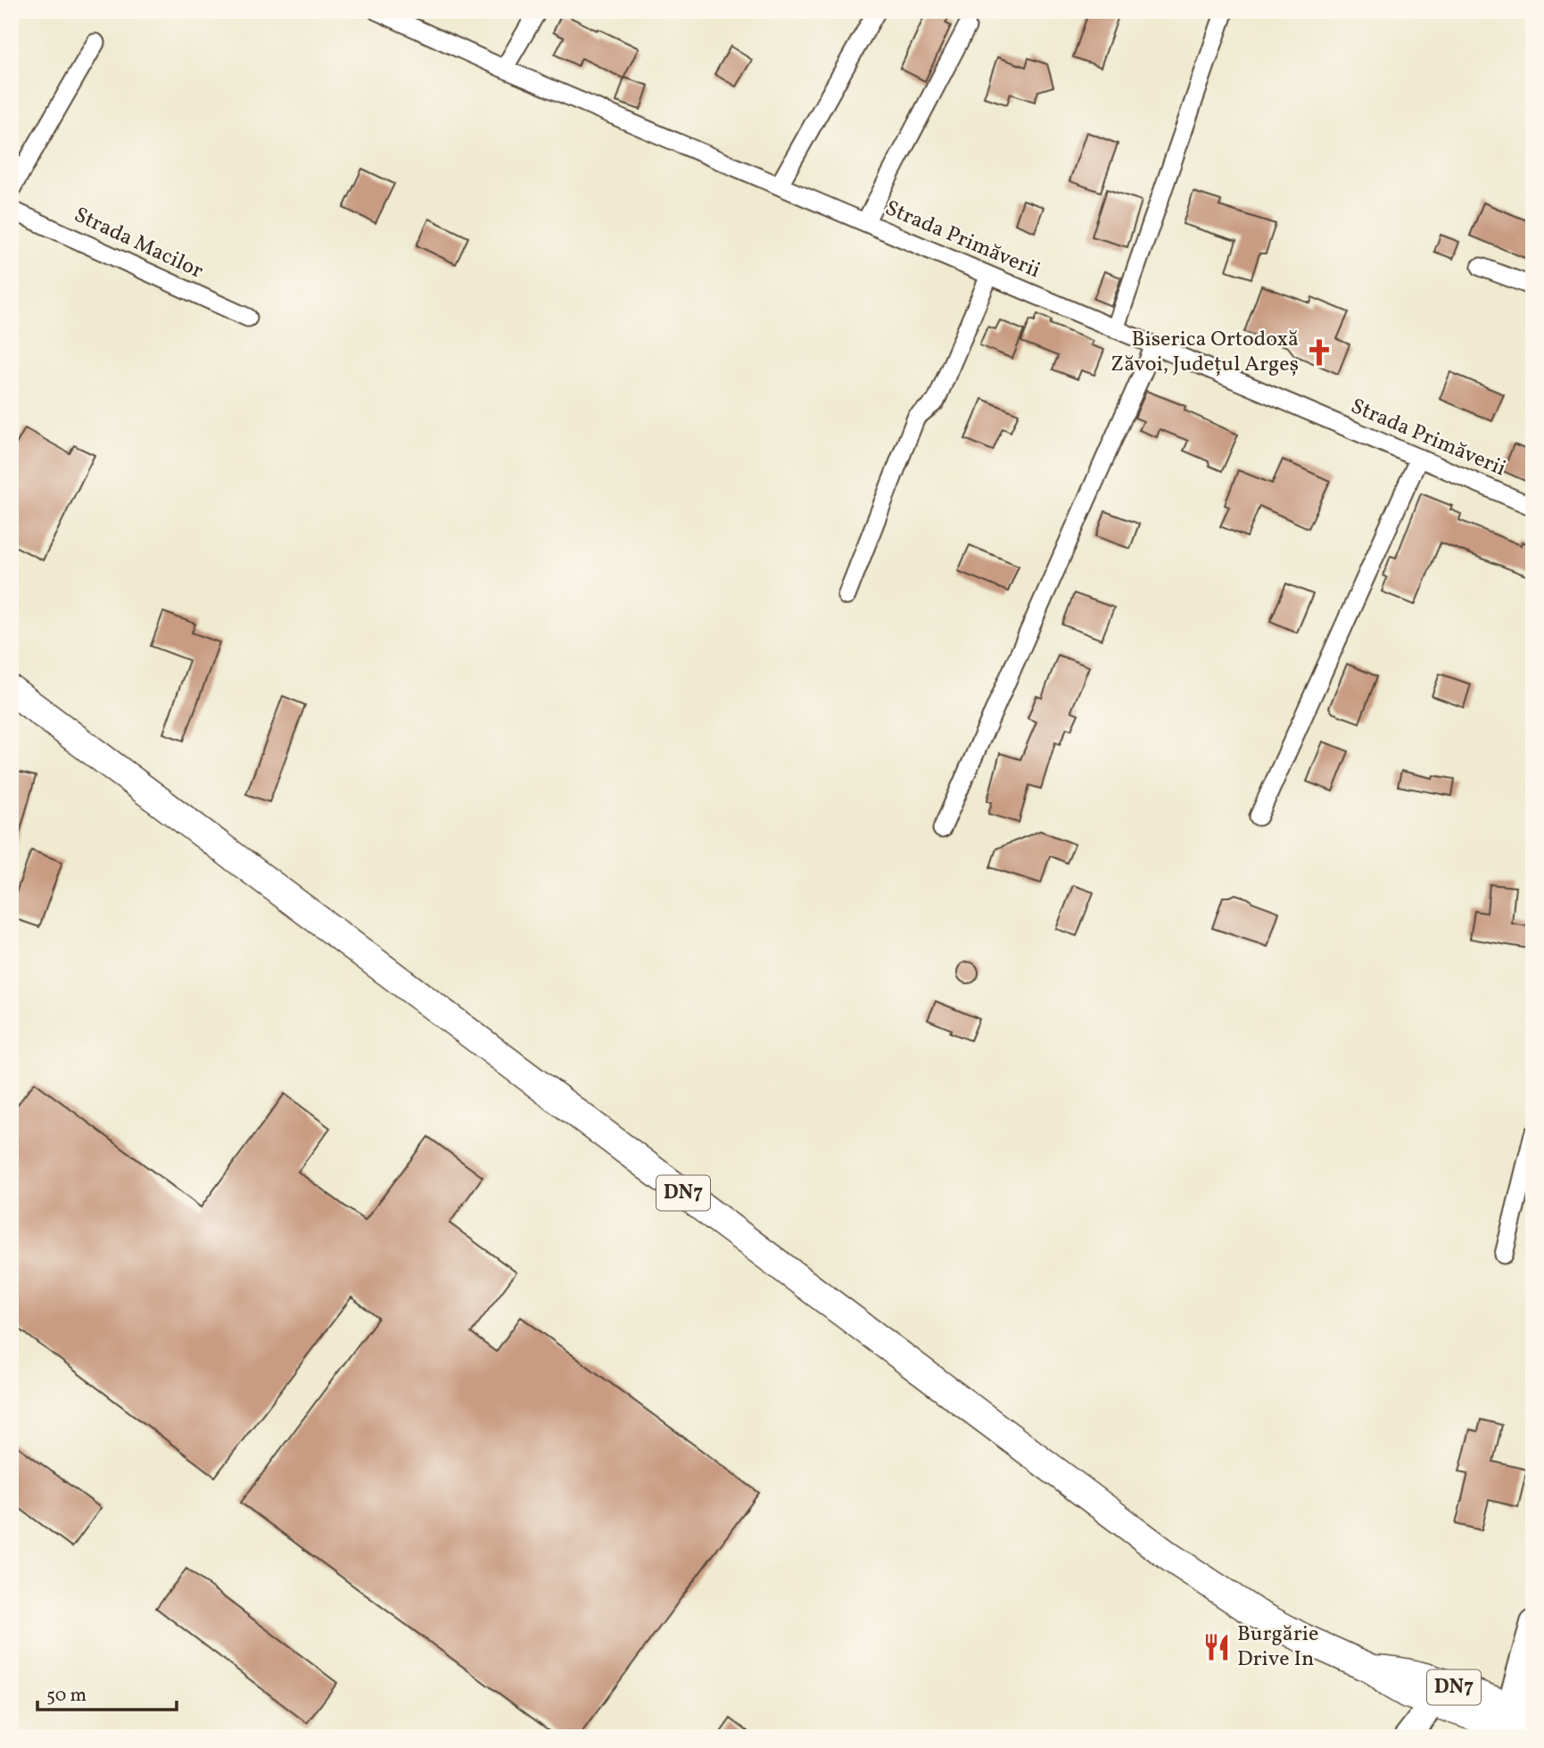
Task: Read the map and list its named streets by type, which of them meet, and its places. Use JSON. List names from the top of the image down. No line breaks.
{"streets":{"main road":["DN7"],"street":["Strada Primăverii","Strada Macilor"]},"places":{"church":["Biserica Ortodoxă Zăvoi, Județul Argeș"],"restaurant":["Burgărie Drive In"]},"scale_bar":"50 m"}
